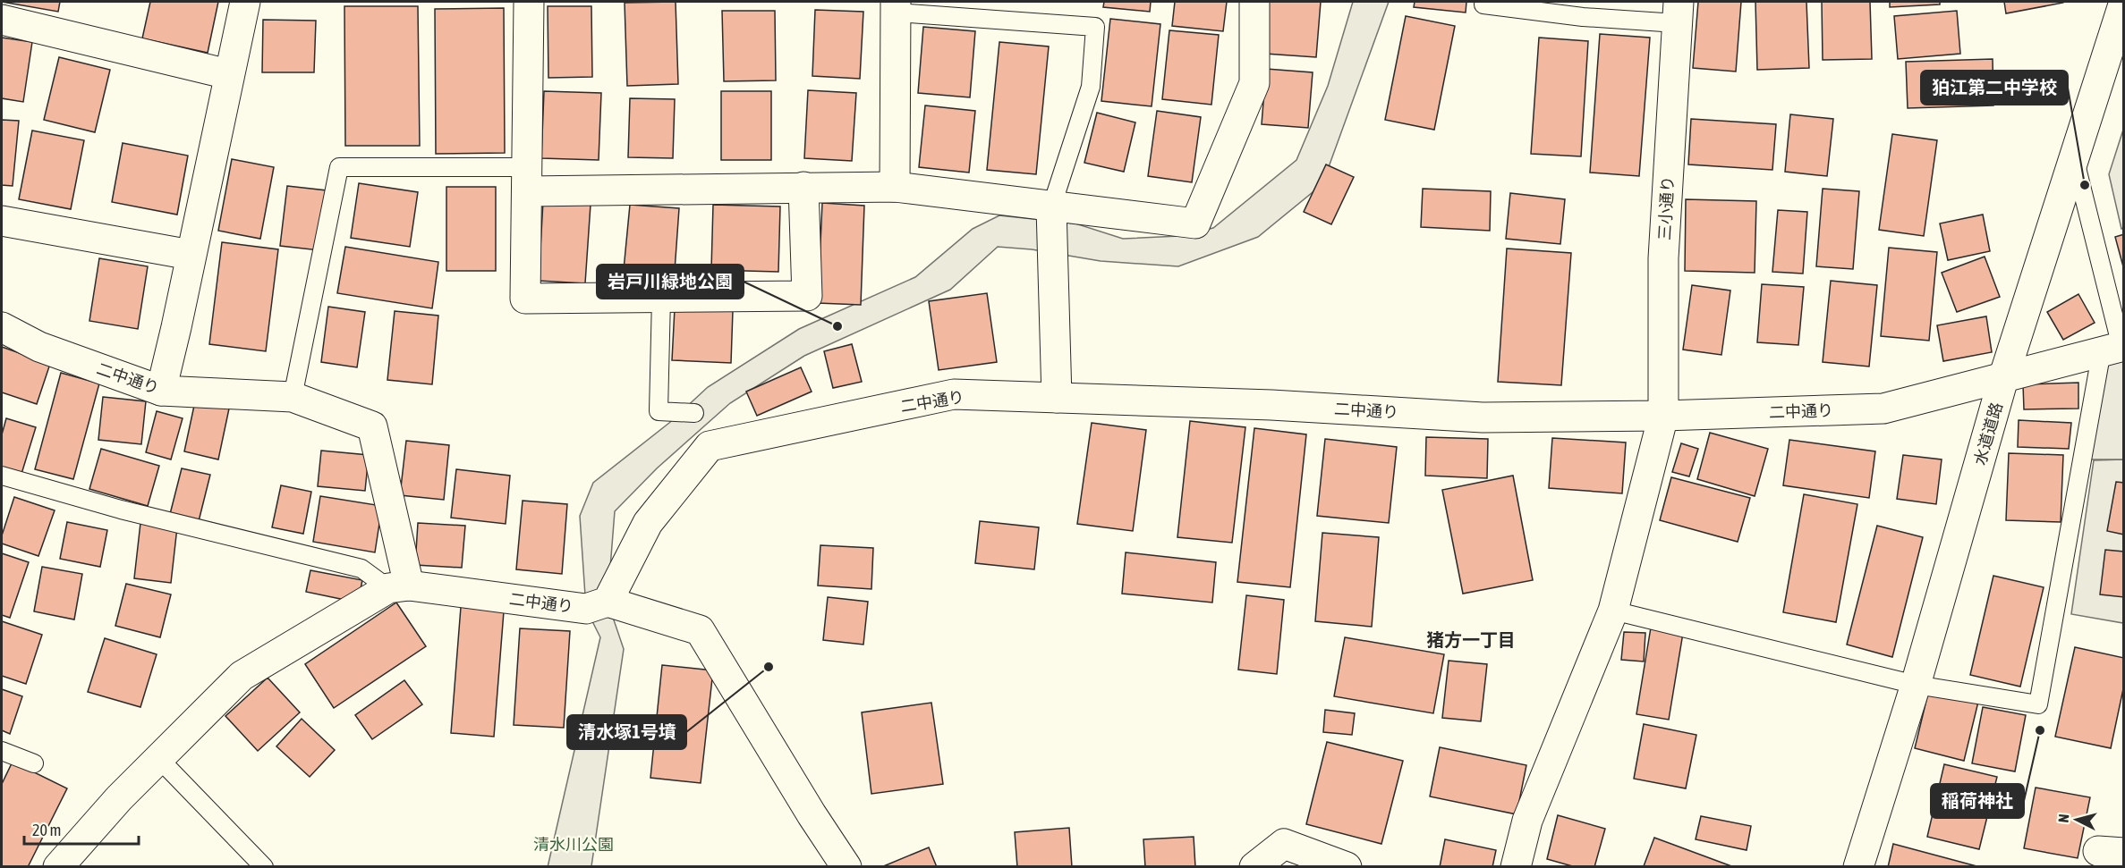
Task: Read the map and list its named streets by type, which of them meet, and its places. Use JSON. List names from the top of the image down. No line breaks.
{"streets":{"street":["三小通り","二中通り","水道道路"]},"crossings":[["三小通り","二中通り"],["二中通り","水道道路"]],"districts":["猪方一丁目"],"parks":["清水川公園"],"places":["狛江第二中学校","岩戸川緑地公園","清水塚1号墳","稲荷神社"],"scale_bar":"20 m","north":"left"}
